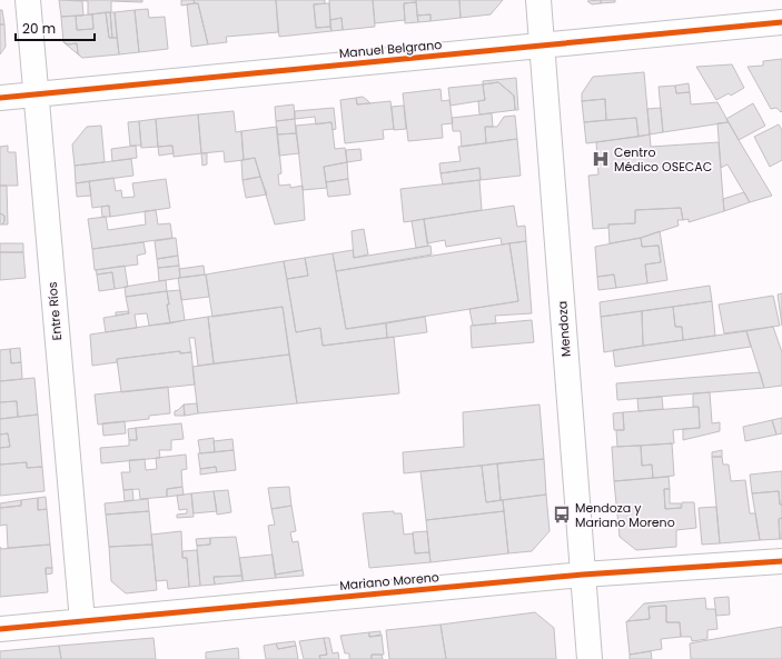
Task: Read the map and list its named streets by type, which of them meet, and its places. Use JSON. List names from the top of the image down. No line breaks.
{"streets":{"street":["Manuel Belgrano","Entre Ríos","Mendoza","Mariano Moreno"]},"crossings":[["Manuel Belgrano","Entre Ríos"],["Manuel Belgrano","Mendoza"],["Entre Ríos","Mariano Moreno"],["Mendoza","Mariano Moreno"]],"places":{"hospital":["Centro Médico OSECAC"],"bus stop":["Mendoza y Mariano Moreno"]},"scale_bar":"20 m"}
